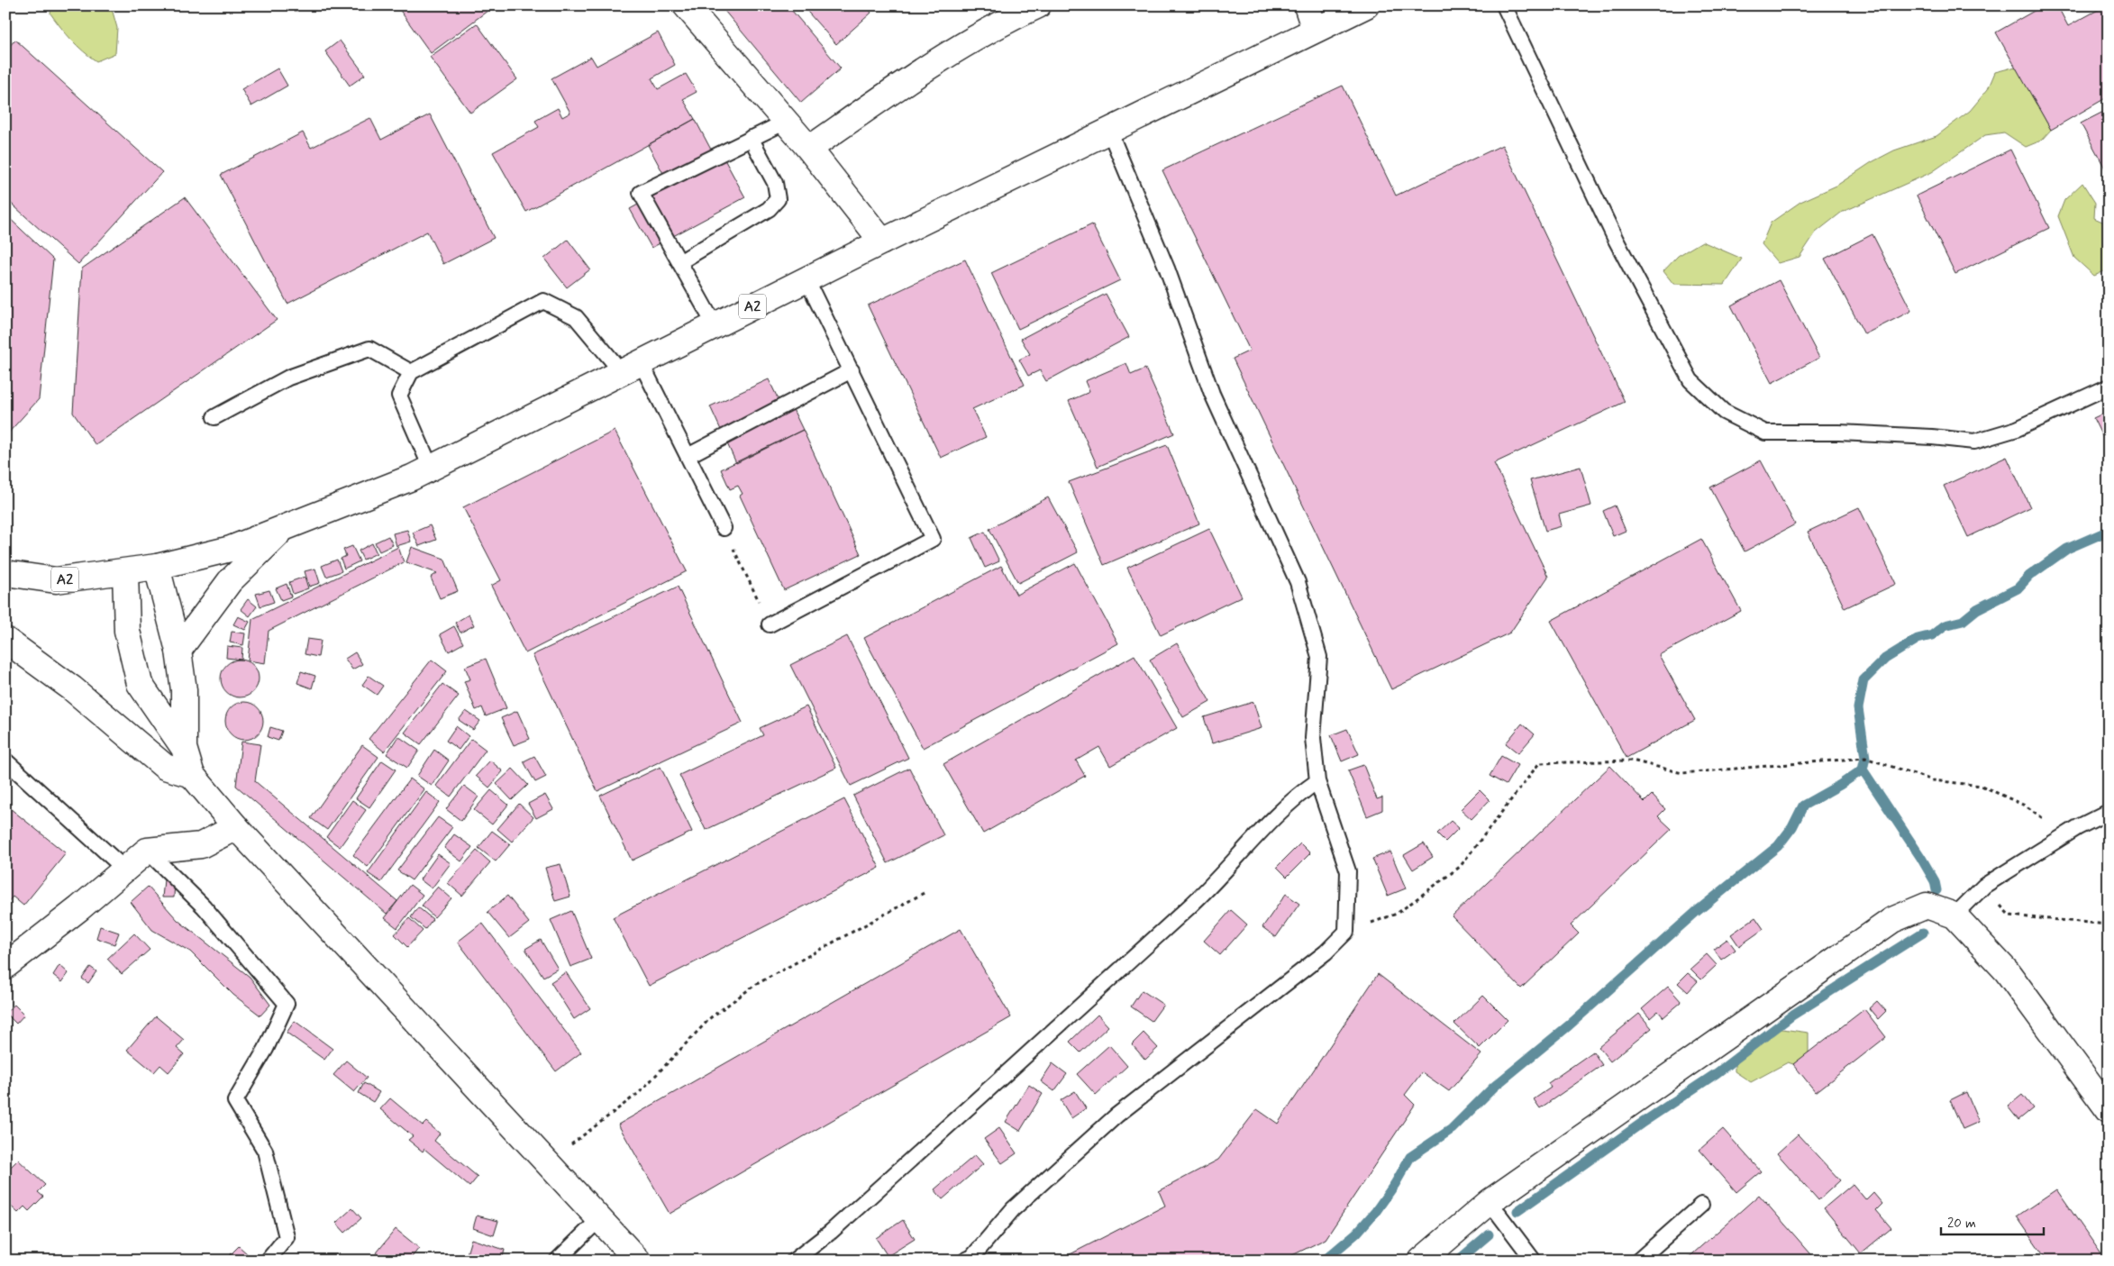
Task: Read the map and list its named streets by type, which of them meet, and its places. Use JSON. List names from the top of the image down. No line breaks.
{"streets":{"main road":["A2"]},"scale_bar":"20 m"}
